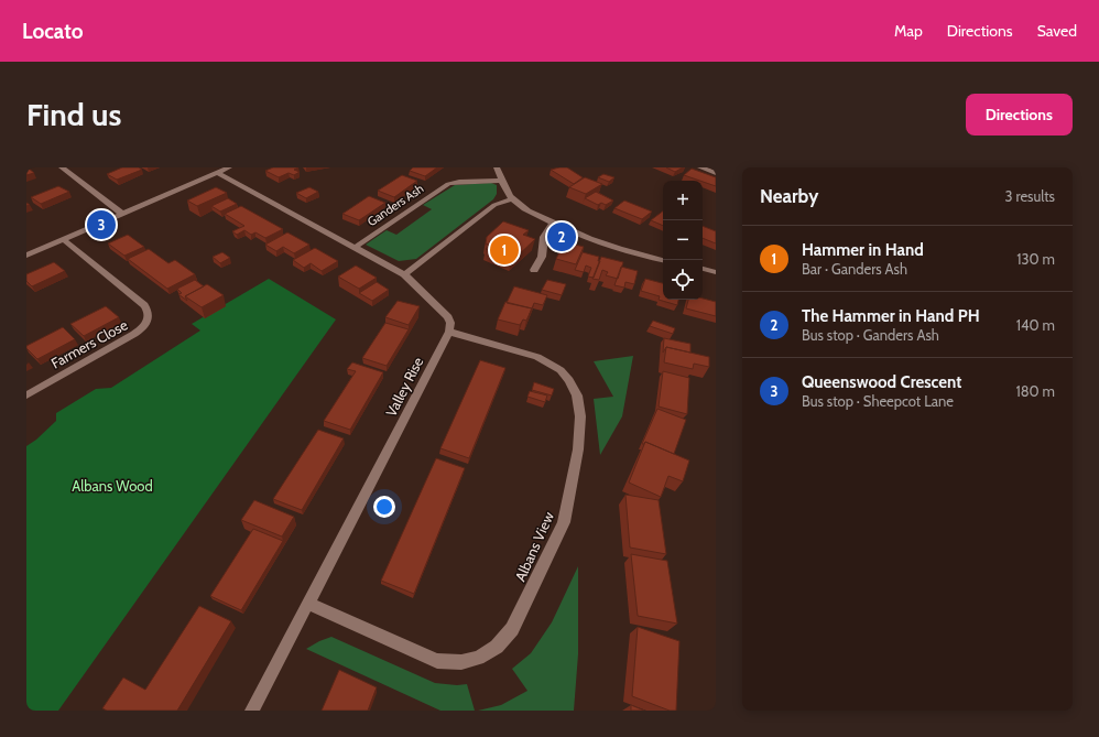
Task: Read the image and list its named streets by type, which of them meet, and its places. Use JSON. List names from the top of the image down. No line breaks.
{"streets":{"street":["Ganders Ash","Farmers Close","Valley Rise","Albans View"]},"crossings":[["Valley Rise","Albans View"]],"parks":["Albans Wood"],"page":{"header":"Locato","nav":["Map","Directions","Saved"],"buttons":"Directions","title":"Find us","heading":["Nearby","3 results"],"map_buttons":["+","−"],"pins":["3","2","1"],"list":[{"mark":"1","name":"Hammer in Hand","note":"Bar · Ganders Ash","value":"130 m"},{"mark":"2","name":"The Hammer in Hand PH","note":"Bus stop · Ganders Ash","value":"140 m"},{"mark":"3","name":"Queenswood Crescent","note":"Bus stop · Sheepcot Lane","value":"180 m"}]}}
